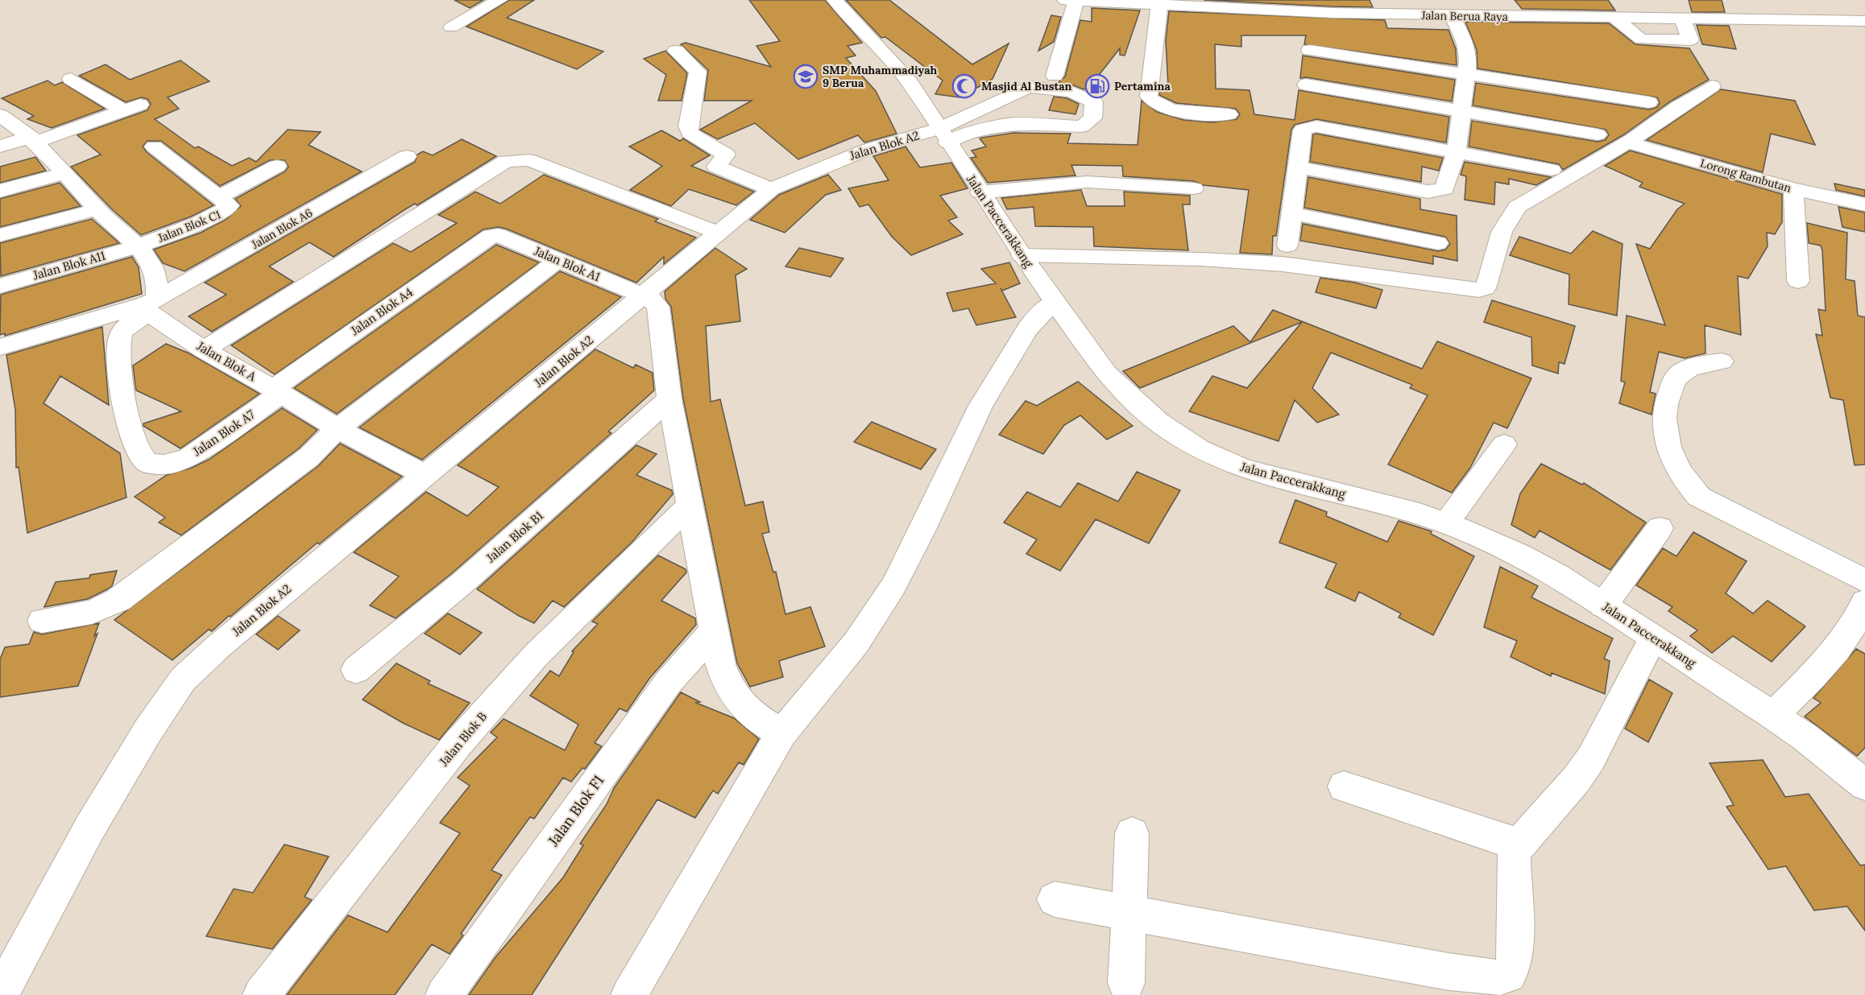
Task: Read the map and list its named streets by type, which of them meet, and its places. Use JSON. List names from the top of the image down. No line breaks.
{"streets":{"street":["Jalan Berua Raya","Jalan Blok A2","Lorong Rambutan","Jalan Paccerakkang","Jalan Blok C1","Jalan Blok A6","Jalan Blok A1","Jalan Blok A11","Jalan Blok A4","Jalan Blok A","Jalan Blok A7","Jalan Blok B1","Jalan Blok B","Jalan Blok F1"]},"crossings":[["Jalan Blok A2","Jalan Paccerakkang"],["Jalan Blok A2","Jalan Blok A1"],["Jalan Blok A2","Jalan Blok A"],["Jalan Blok C1","Jalan Blok A11"],["Jalan Blok A6","Jalan Blok A"],["Jalan Blok A6","Jalan Blok A7"],["Jalan Blok A1","Jalan Blok A4"],["Jalan Blok A4","Jalan Blok A"],["Jalan Blok A4","Jalan Blok A7"],["Jalan Blok A","Jalan Blok A7"]],"places":{"school or university":["SMP Muhammadiyah 9 Berua"],"mosque":["Masjid Al Bustan"],"fuel station":["Pertamina"]}}
